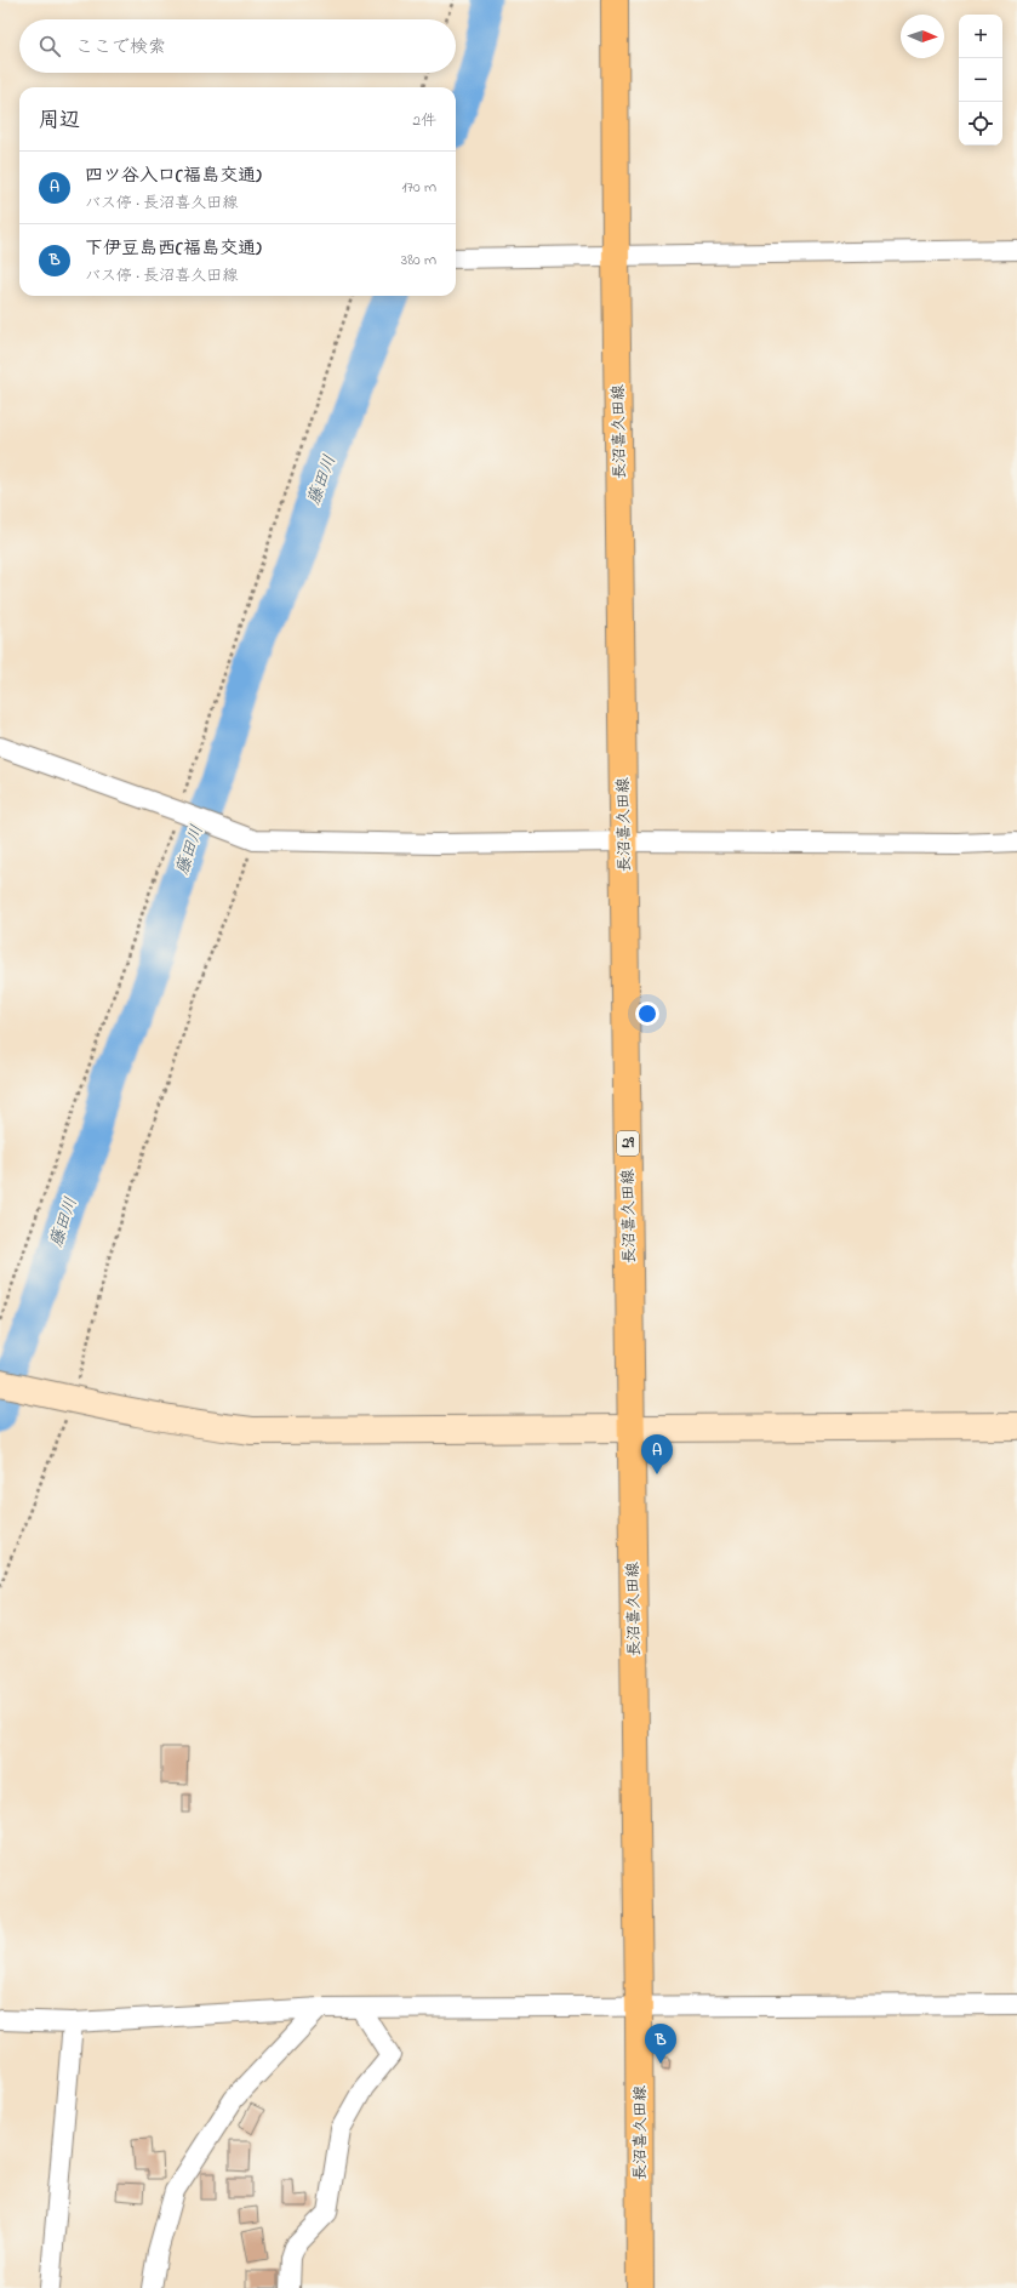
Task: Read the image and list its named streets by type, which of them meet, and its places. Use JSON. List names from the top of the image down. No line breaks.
{"streets":{"main road":["長沼喜久田線","29"]},"water":["藤田川"],"north":"right","page":{"map_buttons":["+","−"],"search":"ここで検索","heading":["周辺","2件"],"list":[{"mark":"A","name":"四ツ谷入口(福島交通)","note":"バス停 · 長沼喜久田線","value":"170 m"},{"mark":"B","name":"下伊豆島西(福島交通)","note":"バス停 · 長沼喜久田線","value":"380 m"}],"pins":["A","B"]}}
